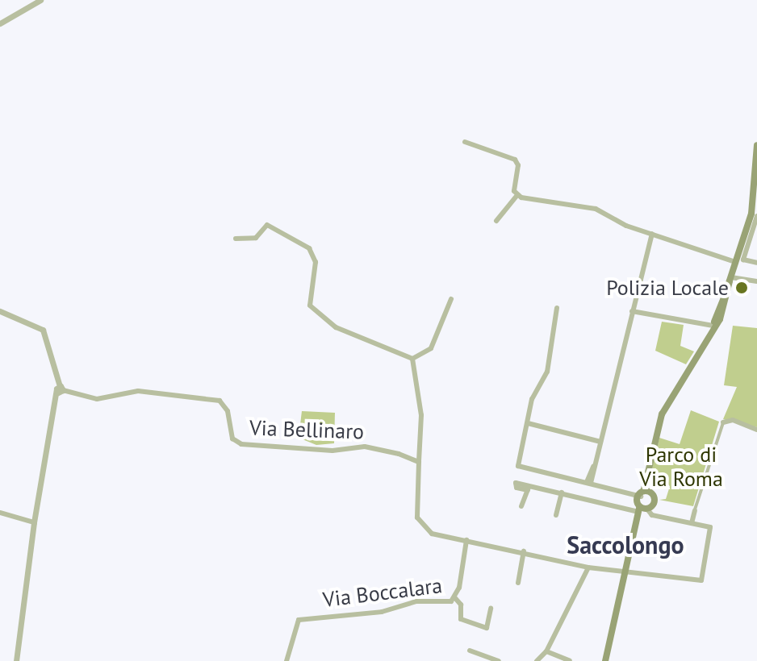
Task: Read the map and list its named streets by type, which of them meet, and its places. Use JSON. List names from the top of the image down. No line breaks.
{"streets":{"street":["Via Bellinaro","Via Boccalara"]},"districts":["Saccolongo"],"parks":["Parco di Via Roma"],"places":["Polizia Locale"]}
